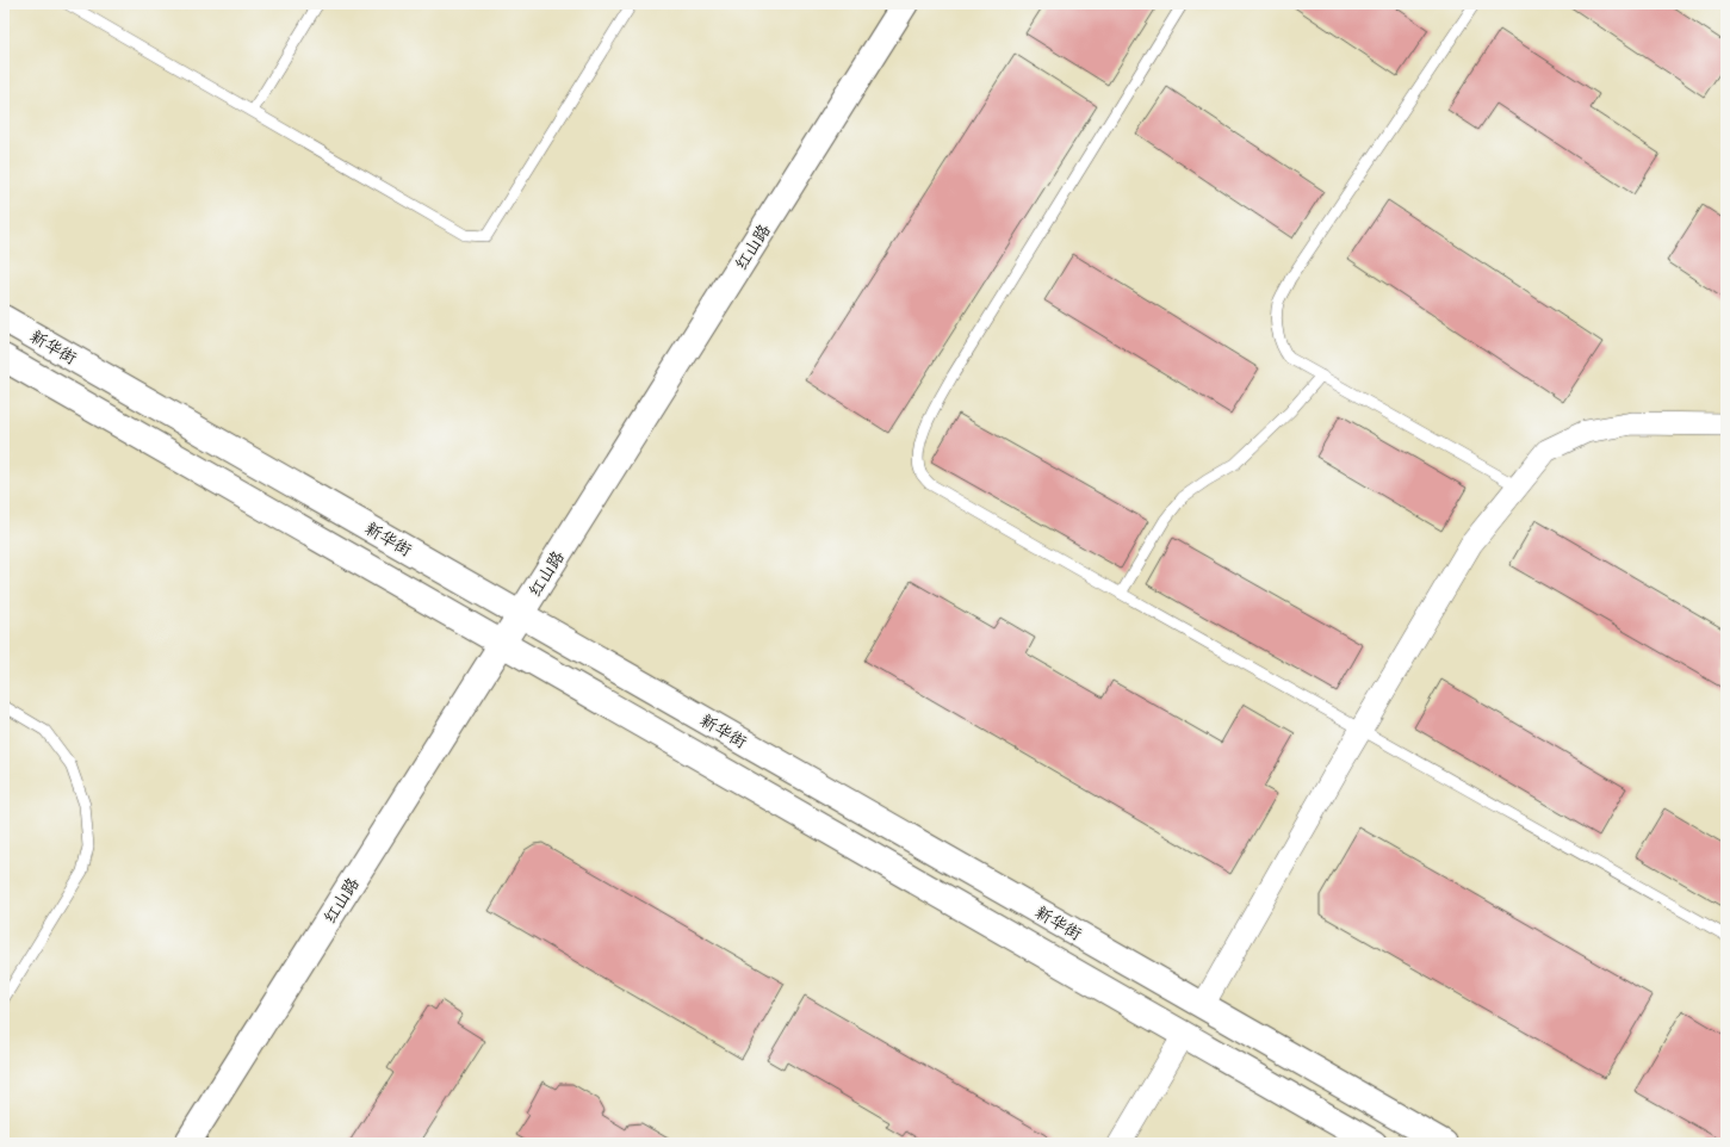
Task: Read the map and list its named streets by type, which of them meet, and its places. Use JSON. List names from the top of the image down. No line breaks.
{"streets":{"main road":["红山路","新华街"]},"crossings":[["红山路","新华街"]]}
